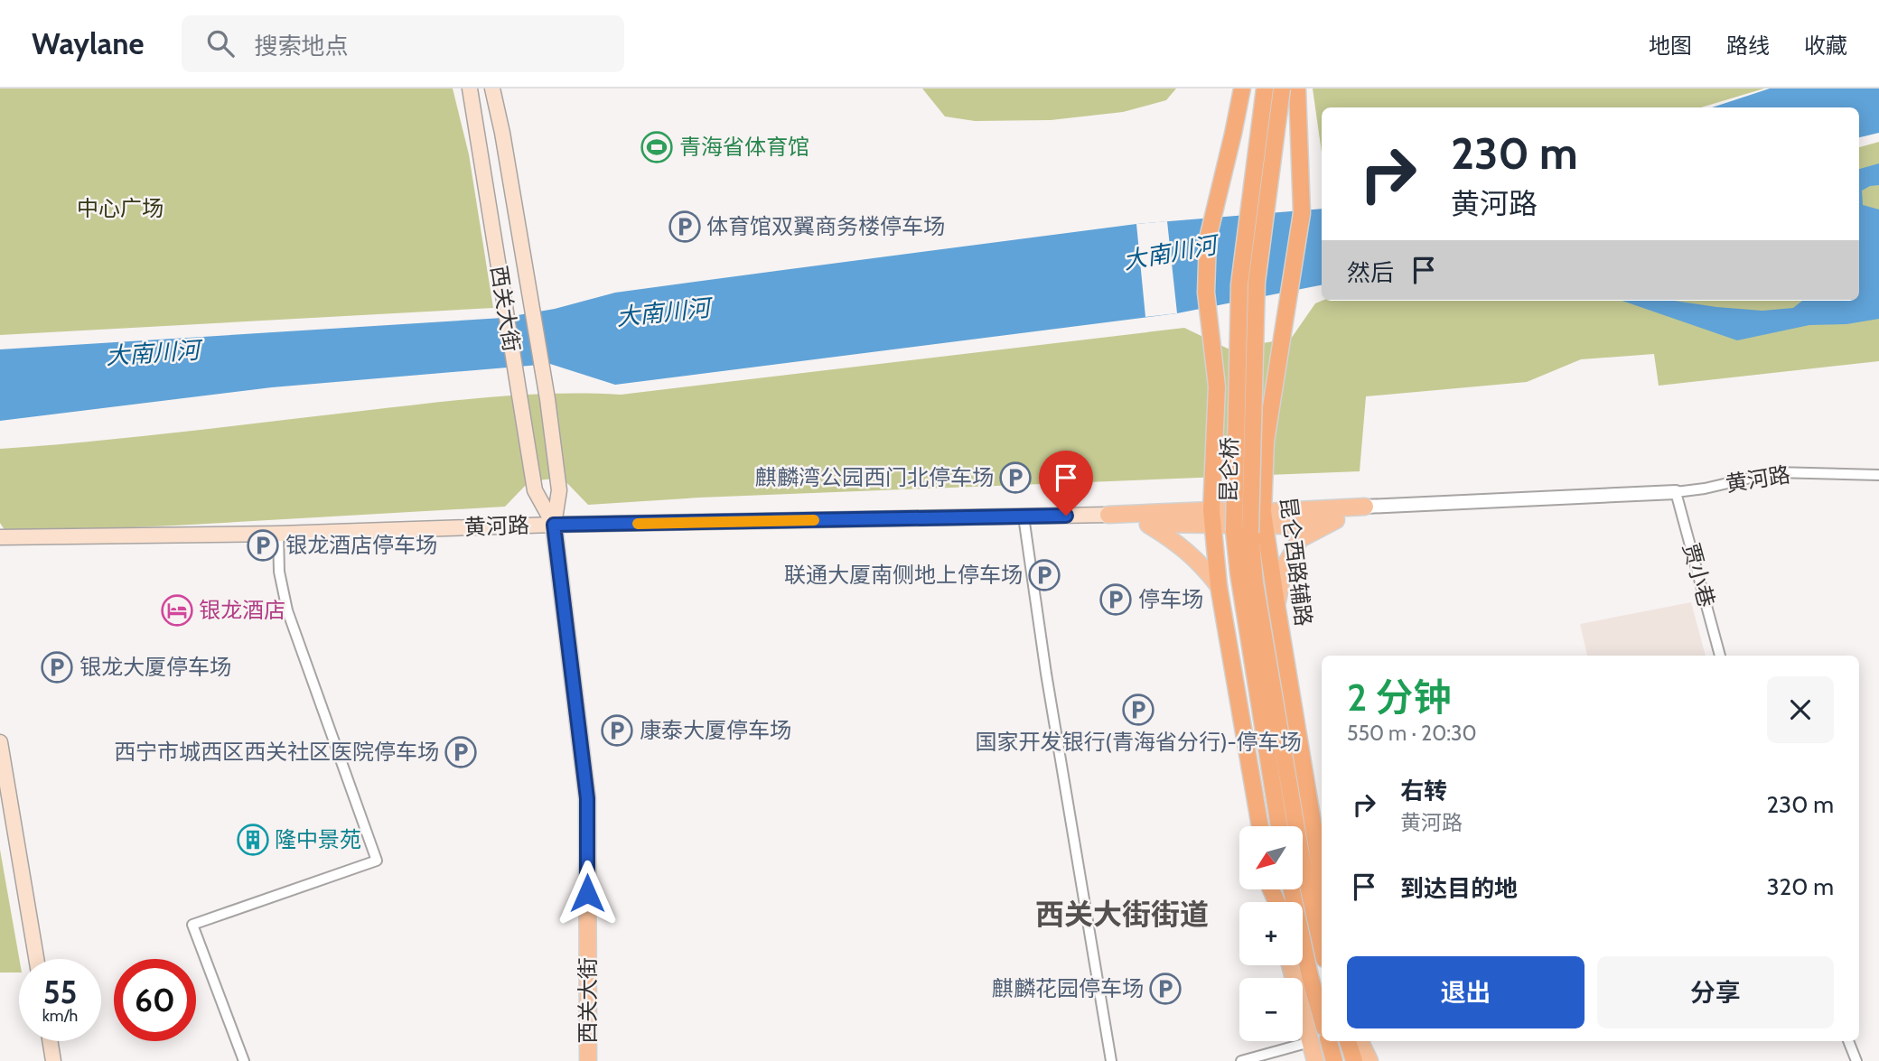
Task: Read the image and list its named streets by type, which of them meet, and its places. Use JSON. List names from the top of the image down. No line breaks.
{"streets":{"highway":["昆仑桥","昆仑西路辅路"],"main road":["西关大街","黄河路"],"street":["贾小巷"]},"crossings":[["西关大街","黄河路"],["黄河路","贾小巷"]],"districts":["西关大街街道"],"water":["大南川河"],"parks":["中心广场"],"places":{"sports":["青海省体育馆"],"parking":["体育馆双翼商务楼停车场","麒麟湾公园西门北停车场","银龙酒店停车场","联通大厦南侧地上停车场","停车场","银龙大厦停车场","国家开发银行(青海省分行)-停车场","康泰大厦停车场","西宁市城西区西关社区医院停车场","麒麟花园停车场"],"hotel":["银龙酒店"],"building":["隆中景苑"]},"north":"bottom left","page":{"header":"Waylane","search":"搜索地点","nav":["地图","路线","收藏"],"turn":["230 m","黄河路"],"then":"然后","heading":["2 分钟","550 m · 20:30"],"list":[{"name":"右转","note":"黄河路","value":"230 m"},{"name":"到达目的地","value":"320 m"}],"map_buttons":["+","−"],"buttons":["退出","分享"],"speed":"55 km/h","limit":"60"}}
